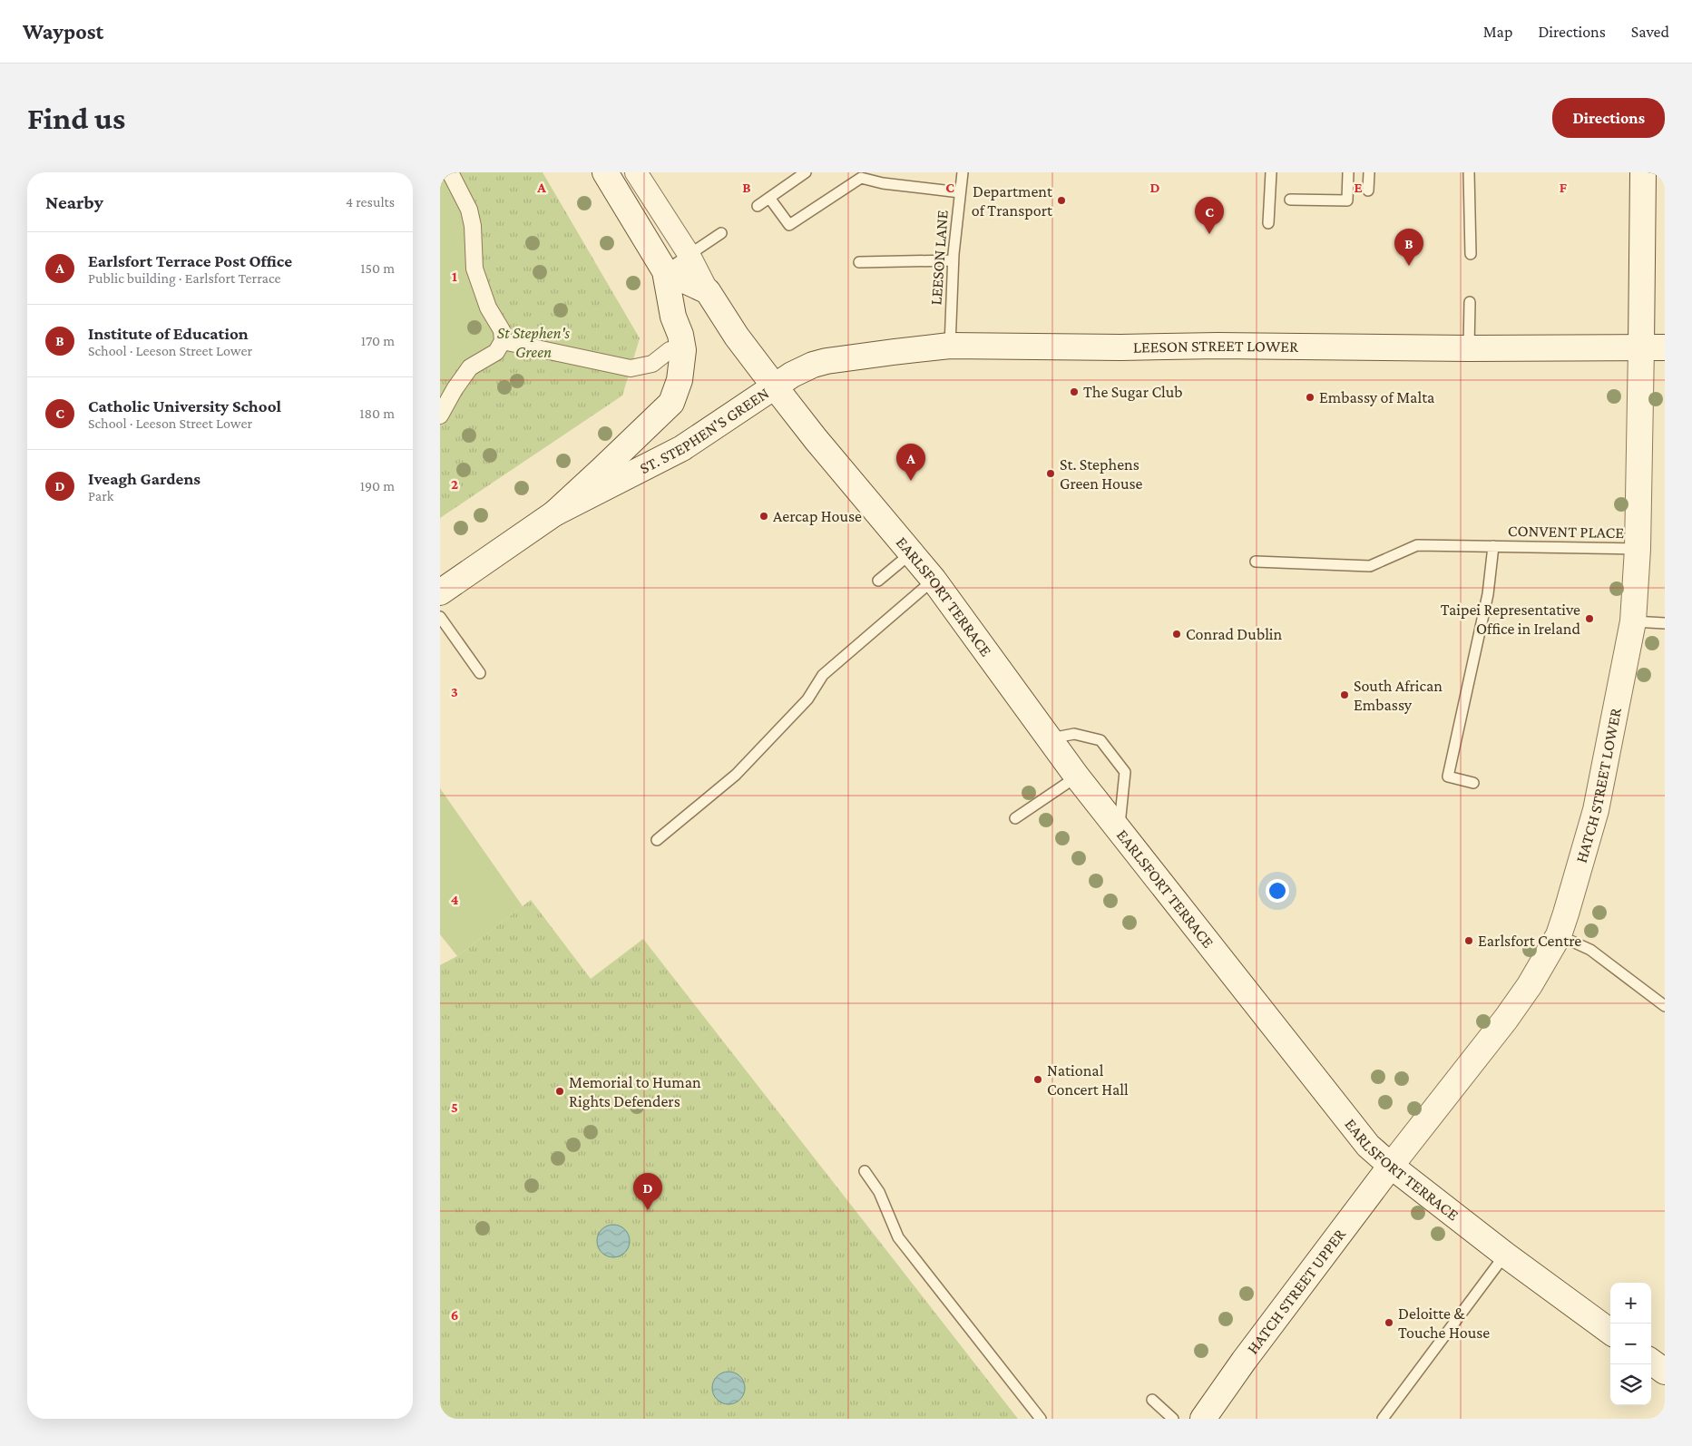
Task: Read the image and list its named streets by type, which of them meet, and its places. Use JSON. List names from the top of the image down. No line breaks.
{"streets":{"main road":["LEESON STREET LOWER","ST. STEPHEN'S GREEN","EARLSFORT TERRACE","HATCH STREET LOWER","HATCH STREET UPPER"],"lane":["LEESON LANE","CONVENT PLACE"]},"crossings":[["LEESON LANE","LEESON STREET LOWER"],["LEESON STREET LOWER","ST. STEPHEN'S GREEN"],["LEESON STREET LOWER","EARLSFORT TERRACE"],["LEESON STREET LOWER","HATCH STREET LOWER"],["ST. STEPHEN'S GREEN","EARLSFORT TERRACE"],["CONVENT PLACE","HATCH STREET LOWER"],["EARLSFORT TERRACE","HATCH STREET LOWER"],["EARLSFORT TERRACE","HATCH STREET UPPER"],["HATCH STREET LOWER","HATCH STREET UPPER"]],"parks":["St Stephen's Green"],"places":["Department of Transport","The Sugar Club","Embassy of Malta","St. Stephens Green House","Aercap House","Taipei Representative Office in Ireland","Conrad Dublin","South African Embassy","Earlsfort Centre","National Concert Hall","Memorial to Human Rights Defenders","Deloitte & Touche House"],"page":{"header":"Waypost","nav":["Map","Directions","Saved"],"buttons":"Directions","title":"Find us","heading":["Nearby","4 results"],"pins":["C","B","A","D"],"list":[{"mark":"A","name":"Earlsfort Terrace Post Office","note":"Public building · Earlsfort Terrace","value":"150 m"},{"mark":"B","name":"Institute of Education","note":"School · Leeson Street Lower","value":"170 m"},{"mark":"C","name":"Catholic University School","note":"School · Leeson Street Lower","value":"180 m"},{"mark":"D","name":"Iveagh Gardens","note":"Park","value":"190 m"}],"map_buttons":["+","−"]},"grid":{"columns":["A","B","C","D","E","F"],"rows":["1","2","3","4","5","6"]}}
